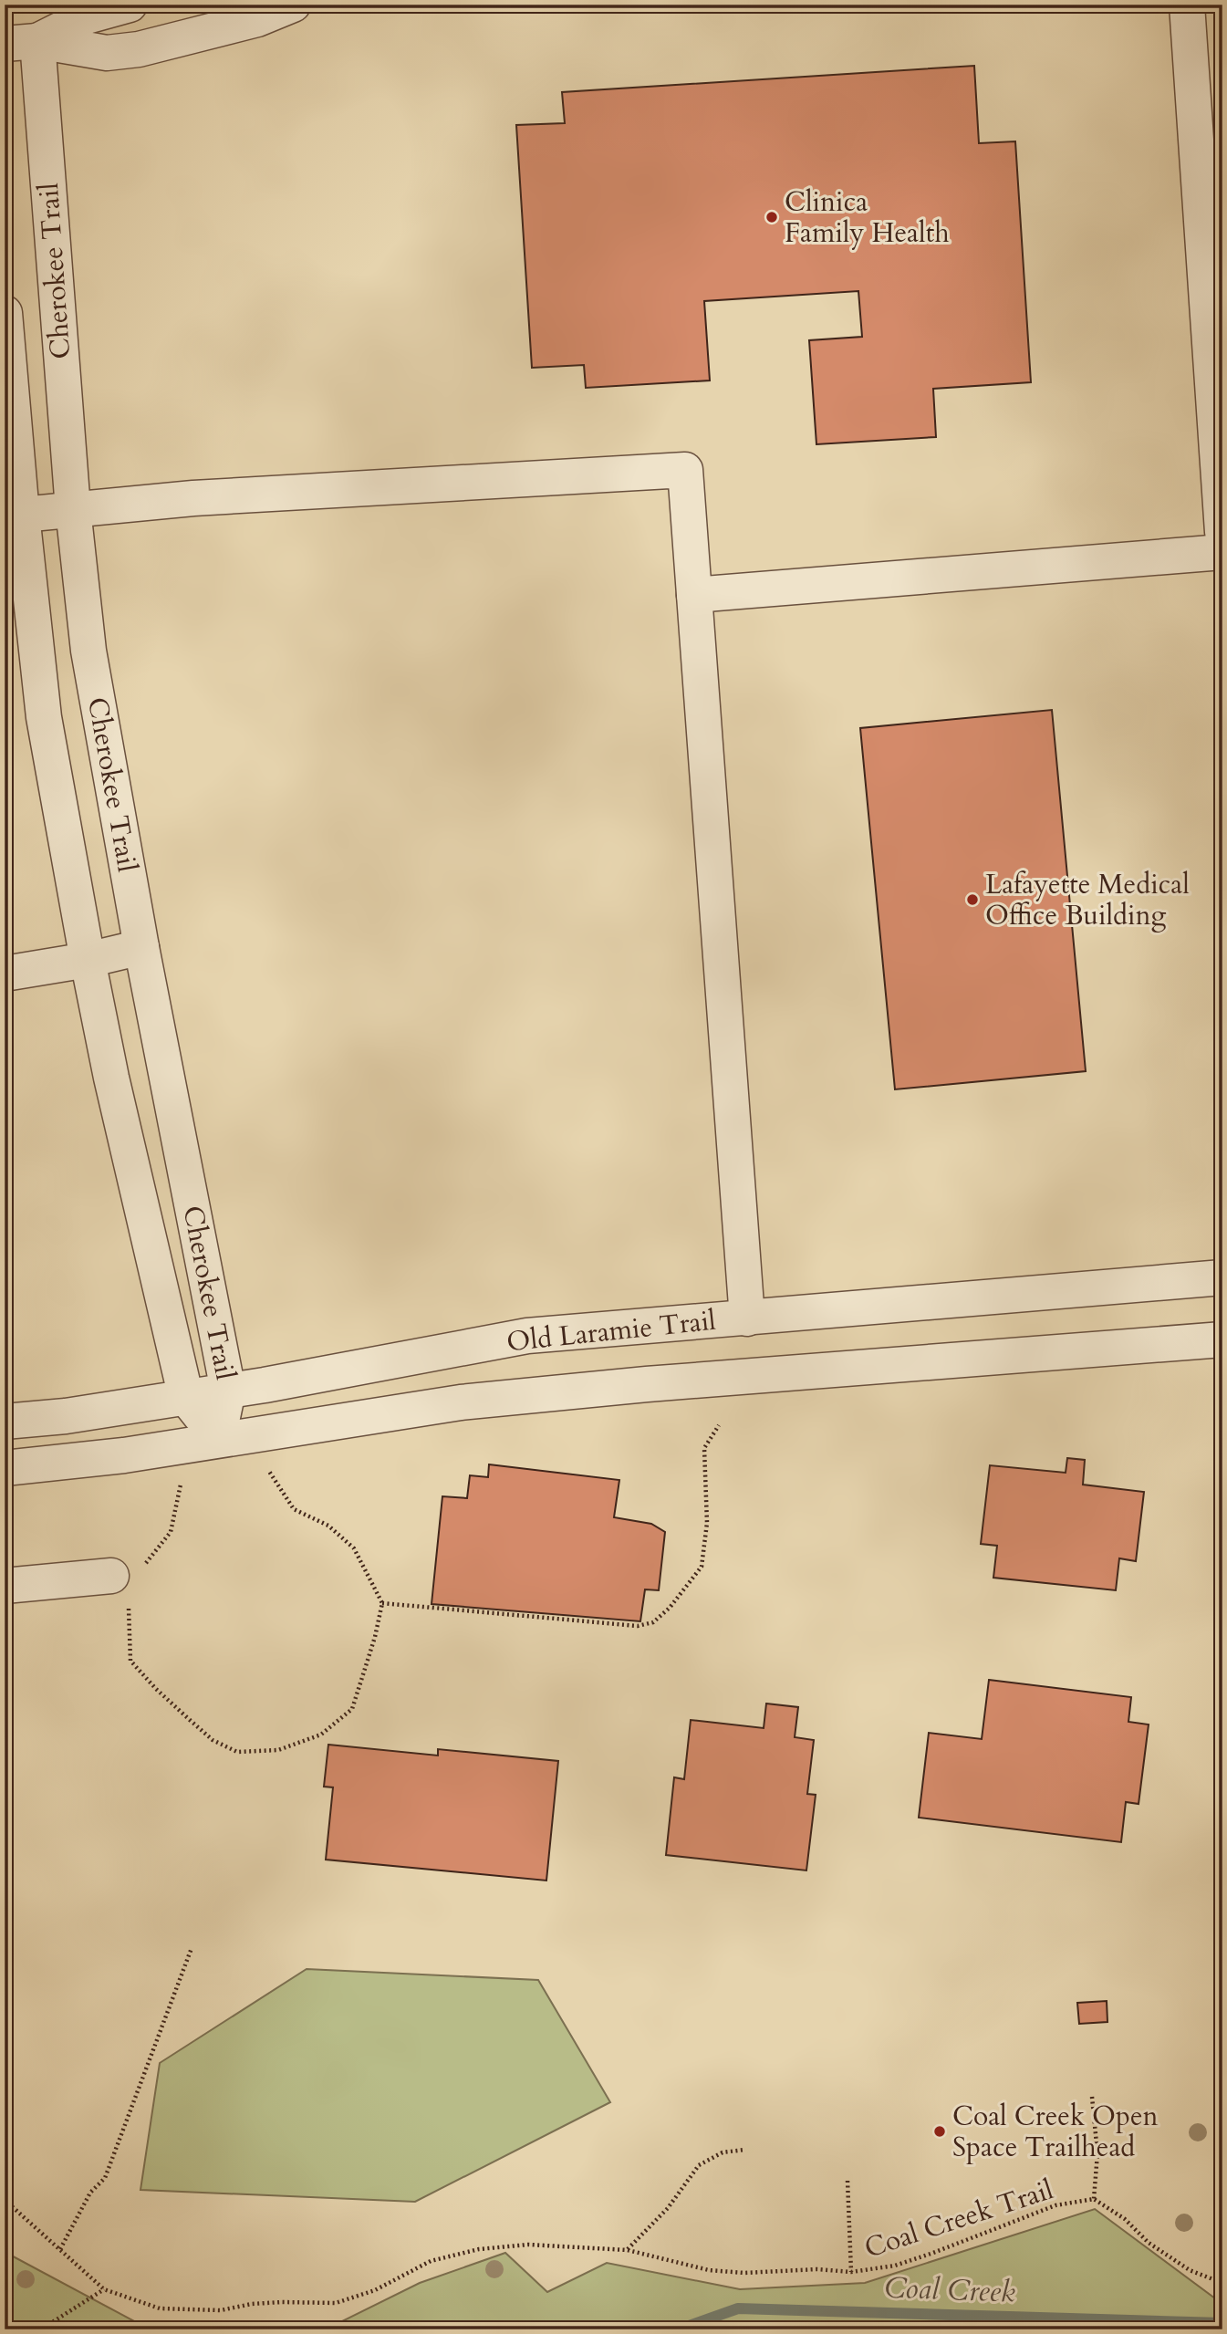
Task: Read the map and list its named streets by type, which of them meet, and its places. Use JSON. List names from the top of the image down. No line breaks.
{"streets":{"street":["Cherokee Trail","Old Laramie Trail"],"path":["Coal Creek Trail"]},"crossings":[["Cherokee Trail","Old Laramie Trail"]],"water":["Coal Creek"],"places":["Clinica Family Health","Lafayette Medical Office Building","Coal Creek Open Space Trailhead"]}
